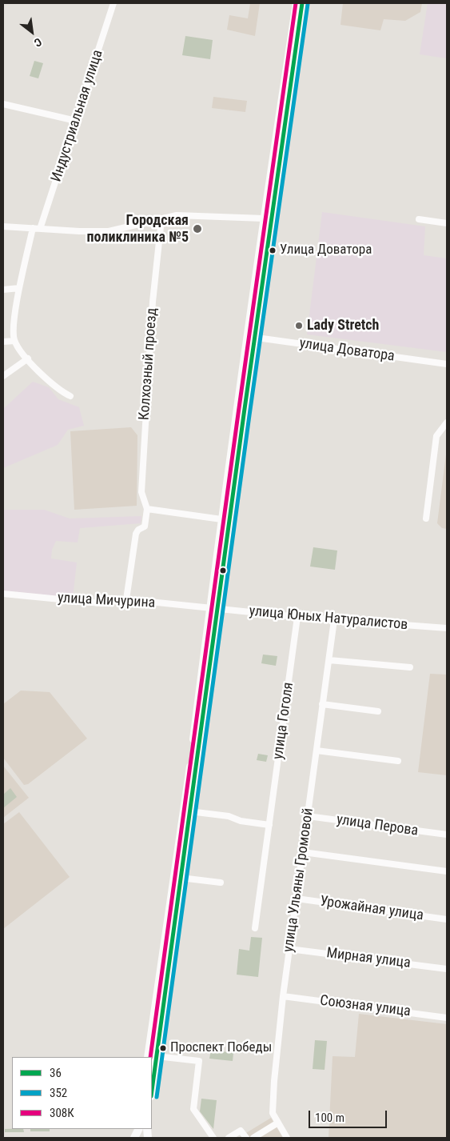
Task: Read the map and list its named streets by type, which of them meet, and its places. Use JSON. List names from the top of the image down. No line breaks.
{"streets":{"street":["Индустриальная улица","улица Доватора","Колхозный проезд","улица Мичурина","улица Юных Натуралистов","улица Гоголя","улица Перова","улица Ульяны Громовой","Урожайная улица","Мирная улица","Союзная улица"]},"crossings":[["Колхозный проезд","улица Мичурина"],["улица Мичурина","улица Юных Натуралистов"],["улица Юных Натуралистов","улица Гоголя"],["улица Юных Натуралистов","улица Ульяны Громовой"],["улица Перова","улица Ульяны Громовой"],["улица Ульяны Громовой","Урожайная улица"],["улица Ульяны Громовой","Мирная улица"],["улица Ульяны Громовой","Союзная улица"]],"places":["Городская поликлиника №5","Улица Доватора","Lady Stretch","Проспект Победы"],"lines":["transit line 36","transit line 308К","transit line 352"],"legend":["36","352","308К"],"scale_bar":"100 m","north":"bottom right"}
